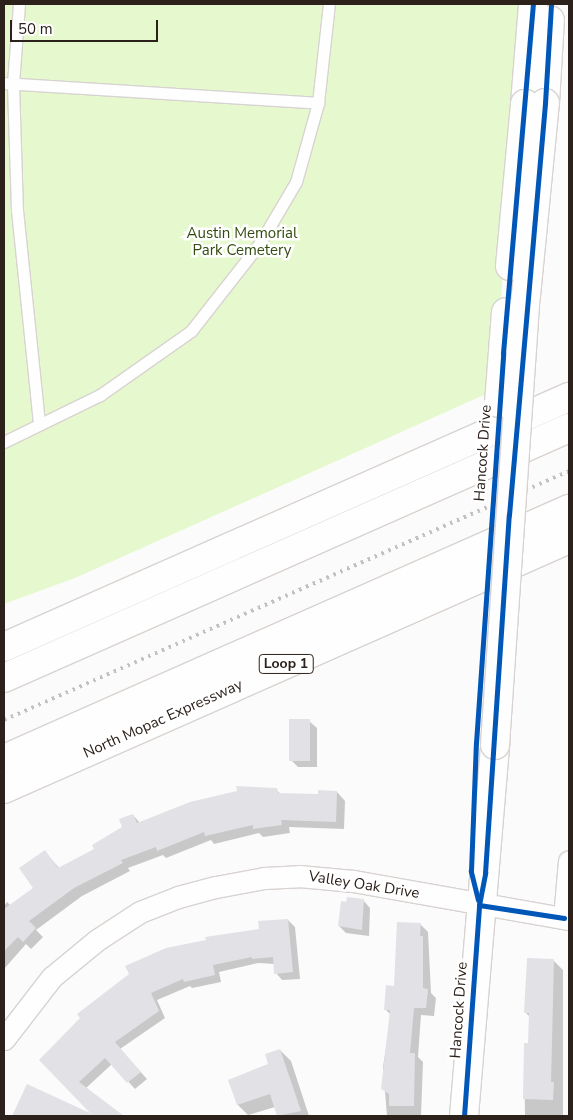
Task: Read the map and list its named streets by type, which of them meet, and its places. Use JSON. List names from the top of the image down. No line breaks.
{"streets":{"main road":["Hancock Drive","Loop 1","North Mopac Expressway"],"street":["Valley Oak Drive"]},"crossings":[["Hancock Drive","Valley Oak Drive"]],"parks":["Austin Memorial Park Cemetery"],"scale_bar":"50 m"}
